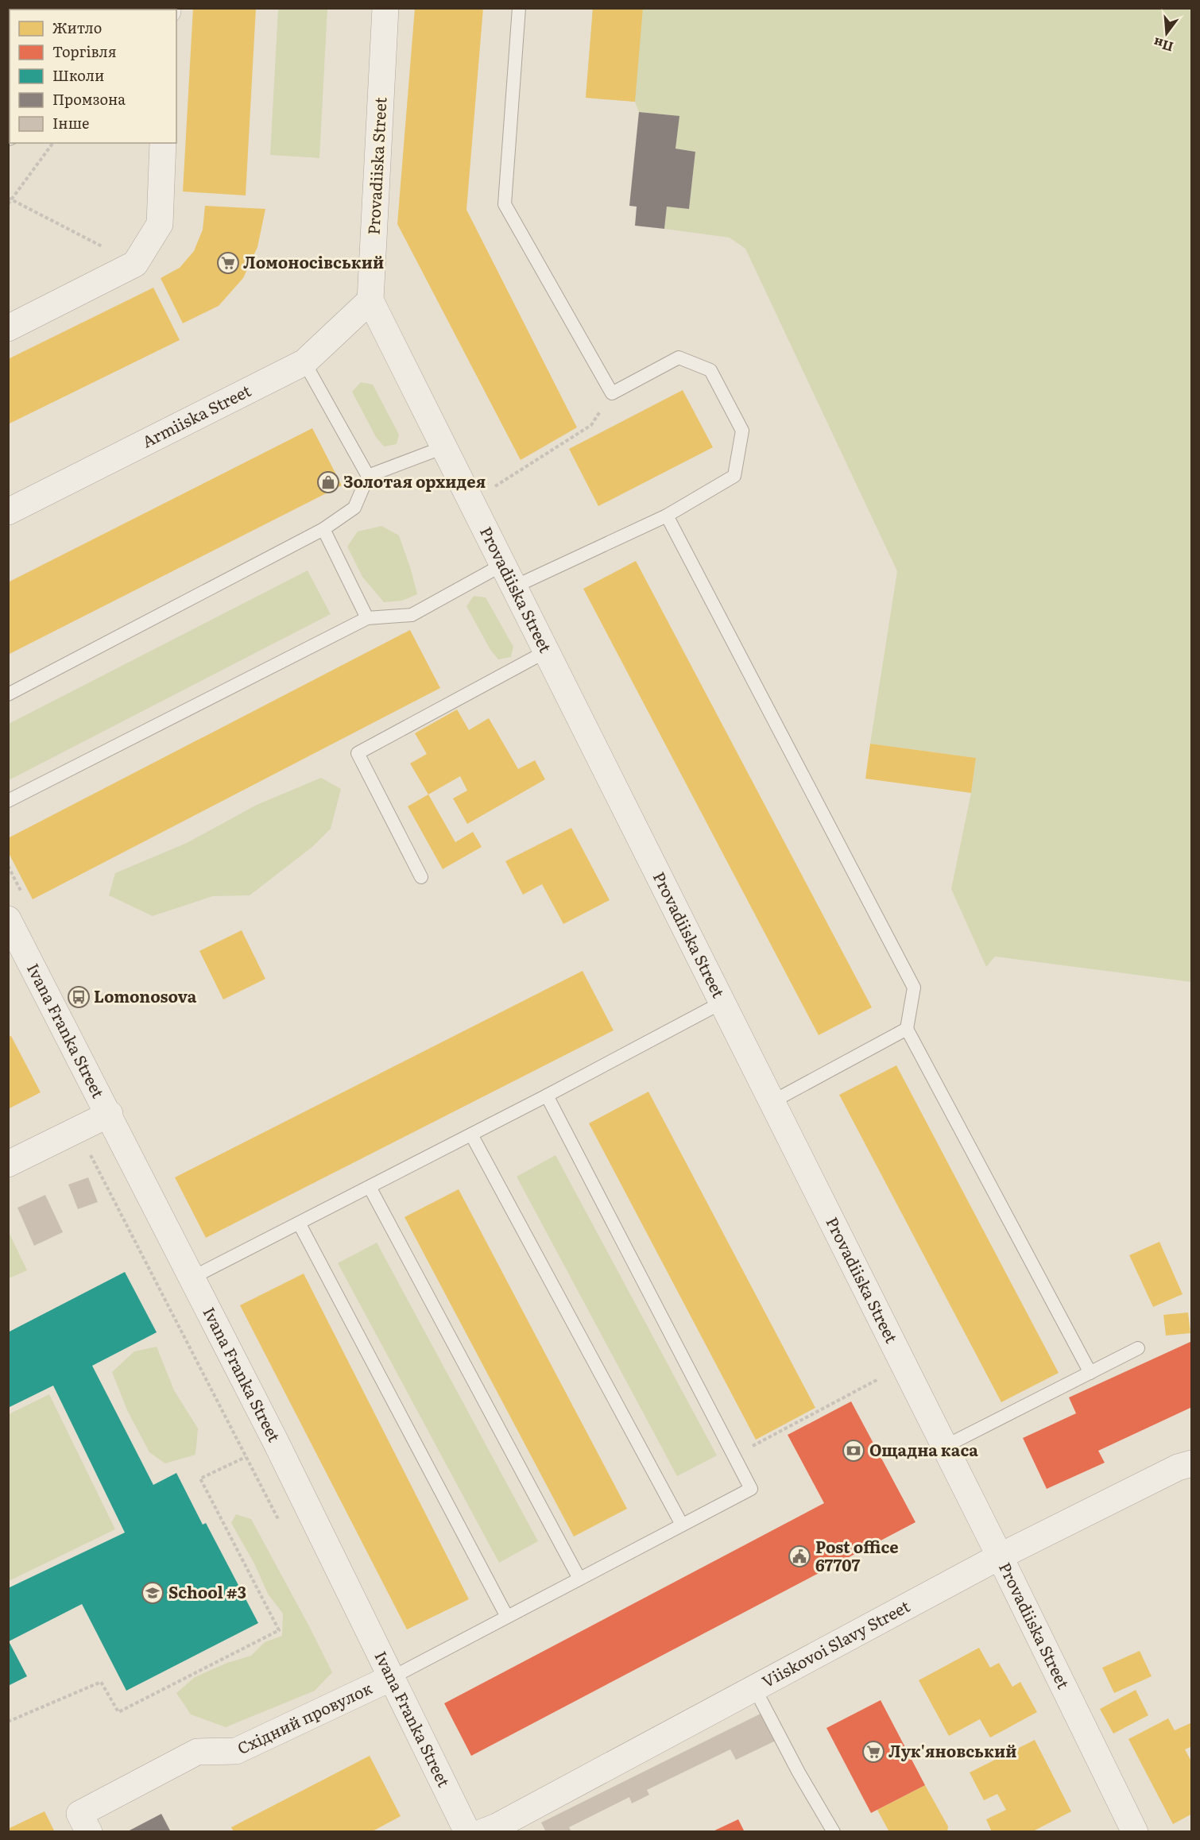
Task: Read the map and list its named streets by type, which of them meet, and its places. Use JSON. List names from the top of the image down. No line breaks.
{"streets":{"street":["Provadiiska Street","Armiiska Street","Ivana Franka Street","Viiskovoi Slavy Street","Східний провулок"]},"crossings":[["Provadiiska Street","Armiiska Street"],["Provadiiska Street","Viiskovoi Slavy Street"],["Ivana Franka Street","Східний провулок"]],"places":{"supermarket":["Ломоносівський","Лук'яновський"],"shop":["Золотая орхидея"],"bus stop":["Lomonosova"],"bank":["Ощадна каса"],"public building":["Post office 67707"],"school or university":["School #3"]},"legend":["Житло","Торгівля","Школи","Промзона","Інше"],"north":"bottom"}
